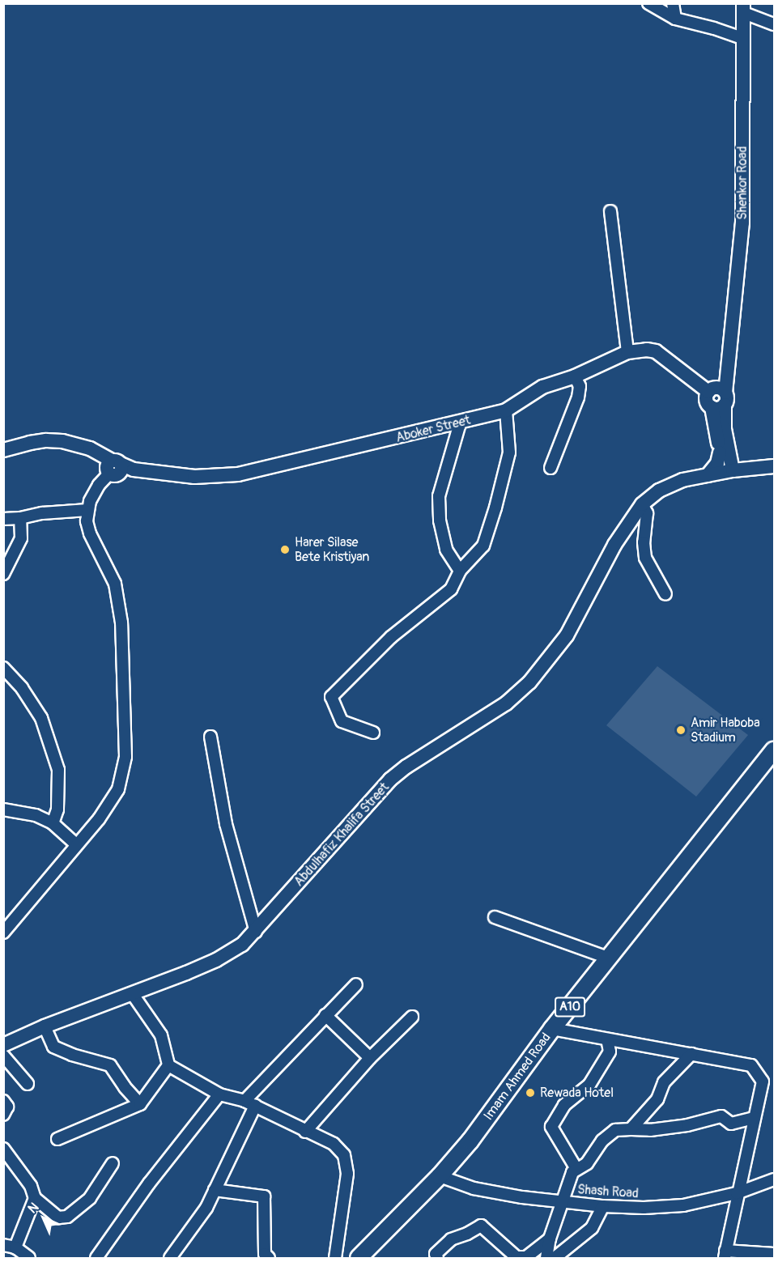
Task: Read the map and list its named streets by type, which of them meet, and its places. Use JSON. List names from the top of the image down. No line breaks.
{"streets":{"highway":["A10","Imam Ahmed Road"],"main road":["Shenkor Road","Aboker Street","Abdulhafiz Khalifa Street"],"street":["Shash Road"]},"crossings":[["Shenkor Road","Aboker Street"],["Imam Ahmed Road","Shash Road"]],"places":["Harer Silase Bete Kristiyan","Amir Haboba Stadium","Rewada Hotel"],"north":"top left"}
